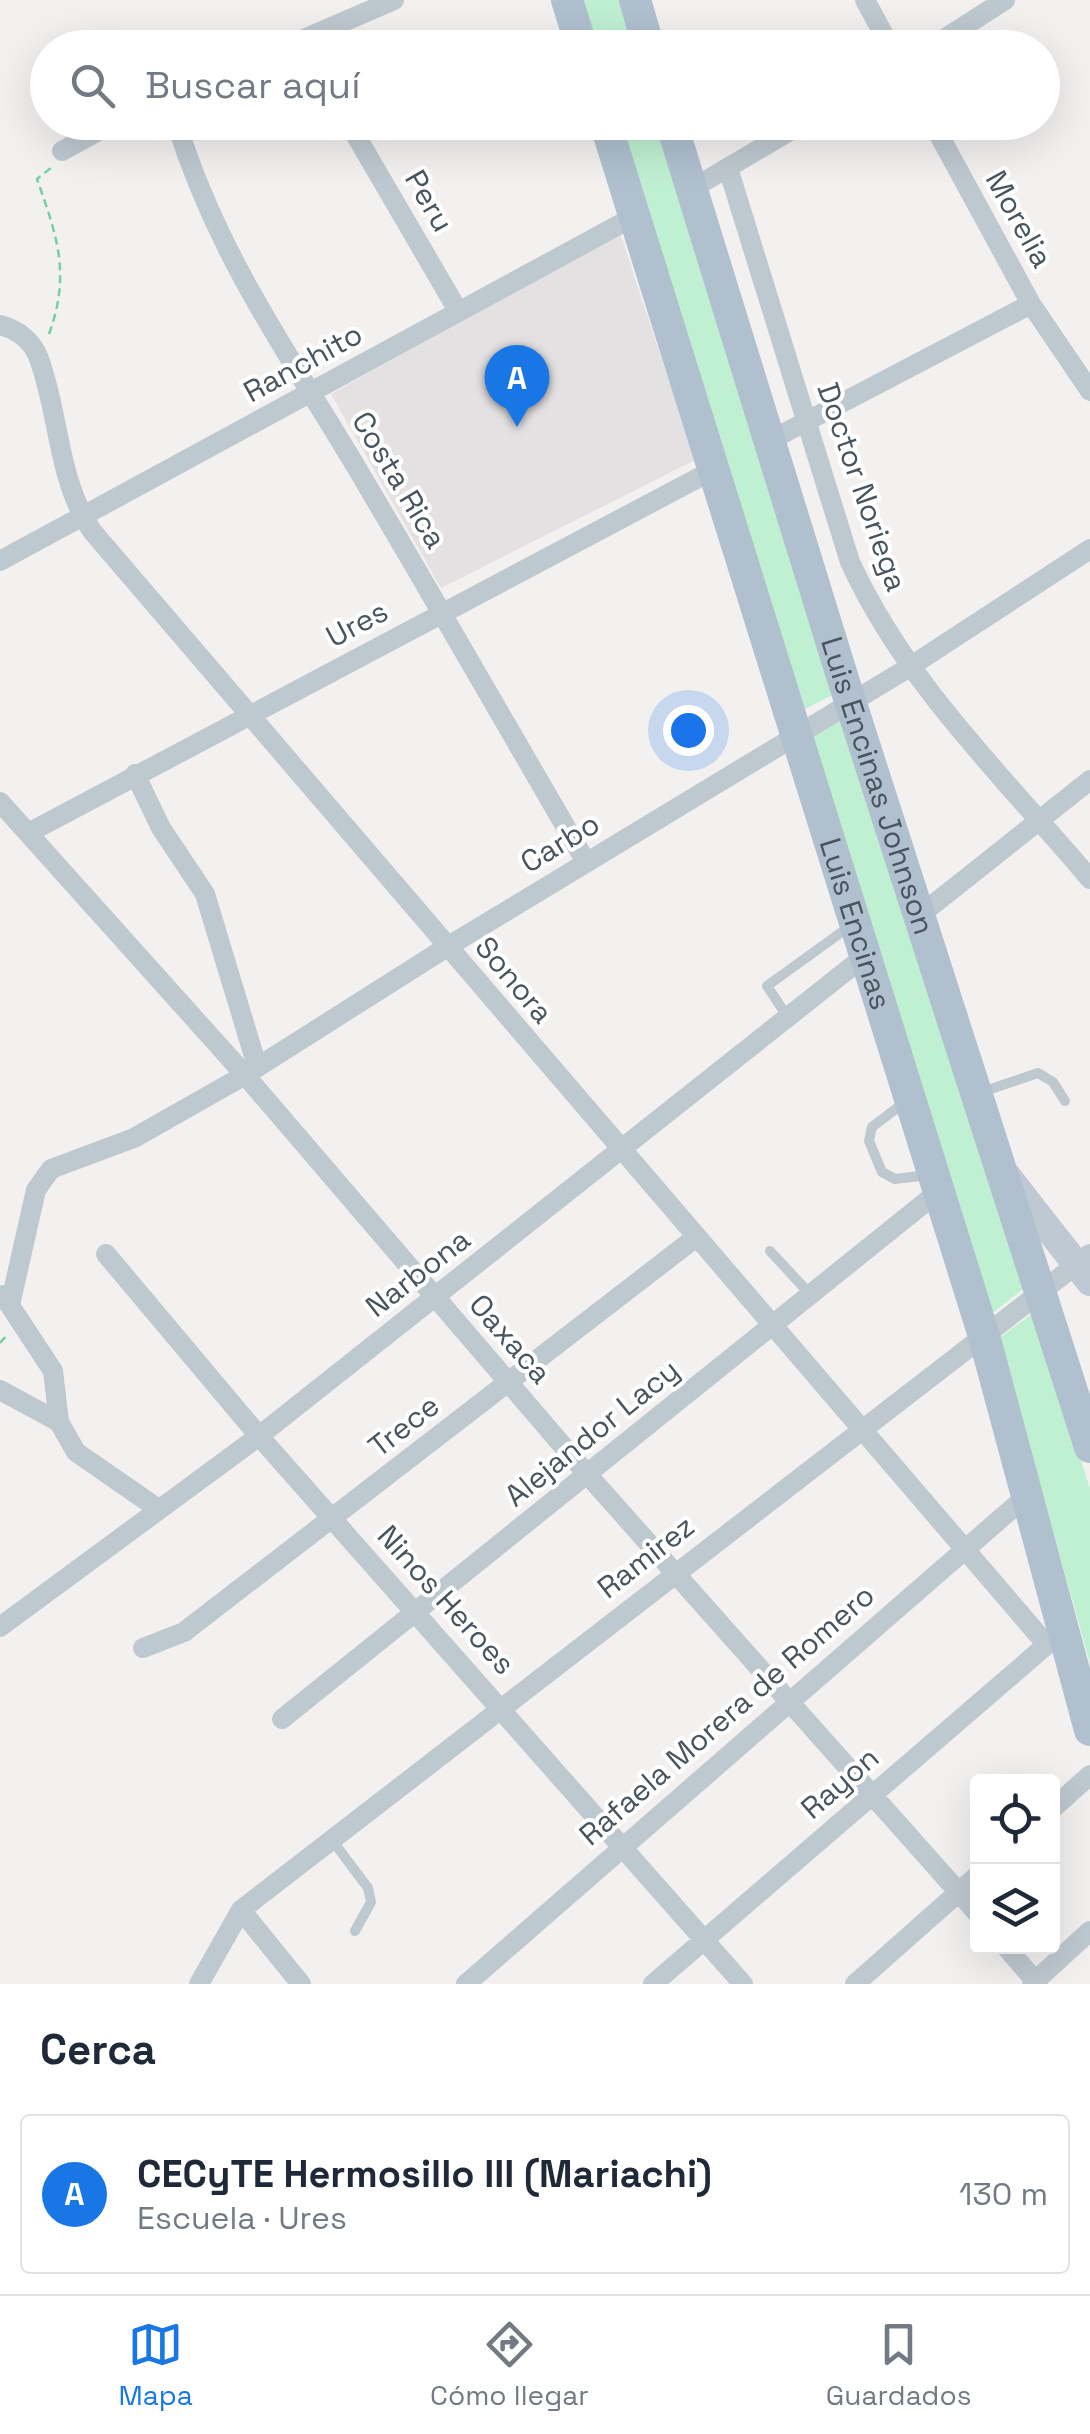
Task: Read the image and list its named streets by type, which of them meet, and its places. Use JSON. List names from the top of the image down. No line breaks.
{"streets":{"main road":["Luis Encinas Johnson","Luis Encinas"],"street":["Peru","Morelia","Ranchito","Costa Rica","Doctor Noriega","Ures","Carbo","Sonora","Narbona","Oaxaca","Trece","Alejandor Lacy","Ramirez","Ninos Heroes","Rafaela Morera de Romero","Rayon"]},"crossings":[["Peru","Ranchito"],["Ranchito","Costa Rica"],["Ranchito","Luis Encinas"],["Ranchito","Sonora"],["Costa Rica","Ures"],["Costa Rica","Carbo"],["Doctor Noriega","Carbo"],["Ures","Luis Encinas"],["Ures","Sonora"],["Ures","Oaxaca"],["Luis Encinas Johnson","Carbo"],["Luis Encinas Johnson","Ramirez"],["Carbo","Luis Encinas"],["Carbo","Sonora"],["Carbo","Oaxaca"],["Luis Encinas","Sonora"],["Luis Encinas","Narbona"],["Luis Encinas","Alejandor Lacy"],["Luis Encinas","Ramirez"],["Luis Encinas","Rafaela Morera de Romero"],["Luis Encinas","Rayon"],["Sonora","Narbona"],["Sonora","Trece"],["Sonora","Alejandor Lacy"],["Sonora","Ramirez"],["Sonora","Rafaela Morera de Romero"],["Sonora","Rayon"],["Narbona","Oaxaca"],["Narbona","Ninos Heroes"],["Oaxaca","Trece"],["Oaxaca","Alejandor Lacy"],["Oaxaca","Ramirez"],["Oaxaca","Rafaela Morera de Romero"],["Oaxaca","Rayon"],["Trece","Ninos Heroes"],["Alejandor Lacy","Ninos Heroes"],["Ramirez","Ninos Heroes"],["Ninos Heroes","Rafaela Morera de Romero"],["Ninos Heroes","Rayon"]],"page":{"search":"Buscar aquí","pins":"A","heading":"Cerca","list":[{"mark":"A","name":"CECyTE Hermosillo III (Mariachi)","note":"Escuela · Ures","value":"130 m"}],"nav":["Mapa","Cómo llegar","Guardados"]}}
